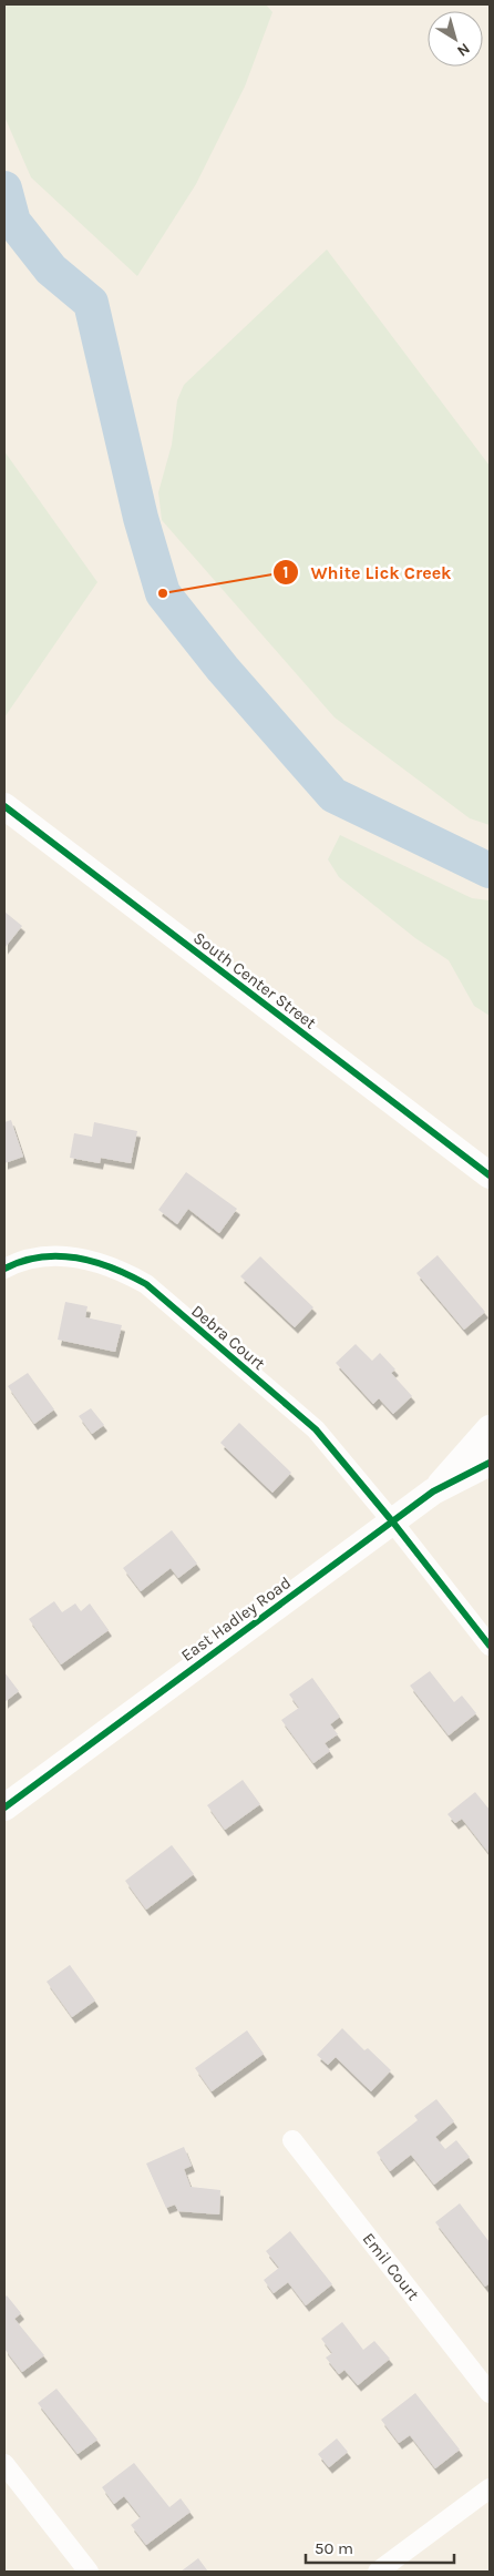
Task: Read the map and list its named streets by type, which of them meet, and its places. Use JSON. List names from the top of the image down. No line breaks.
{"streets":{"street":["South Center Street","Debra Court","East Hadley Road","Emil Court"]},"crossings":[["Debra Court","East Hadley Road"]],"places":["White Lick Creek"],"scale_bar":"50 m","north":"bottom right"}
